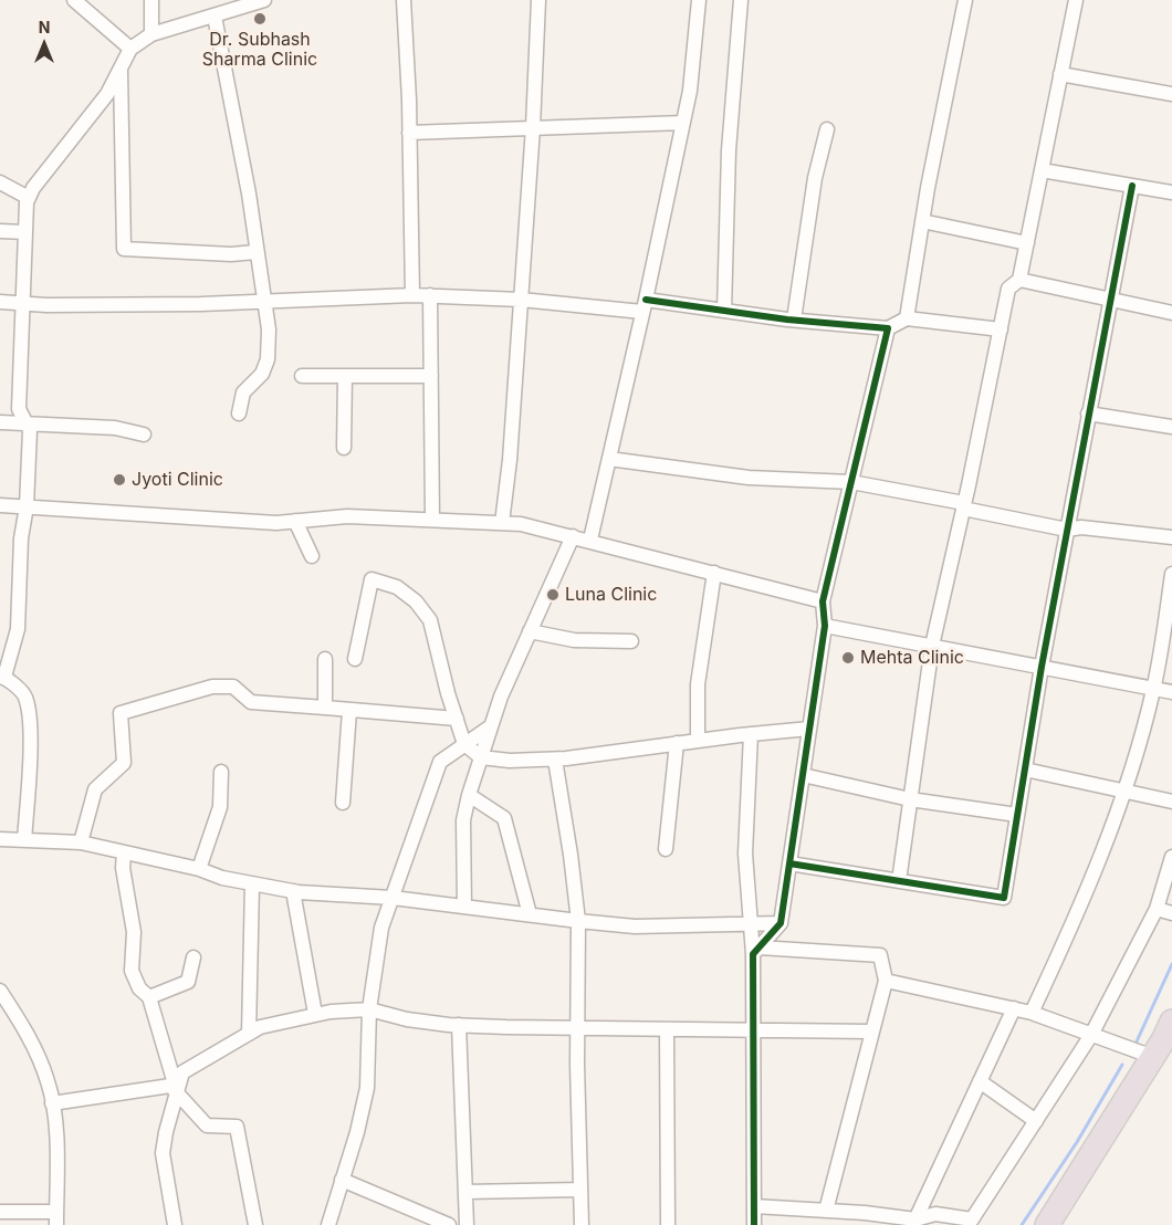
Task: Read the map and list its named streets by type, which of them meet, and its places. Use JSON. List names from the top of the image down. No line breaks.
{"places":["Dr. Subhash Sharma Clinic","Jyoti Clinic","Luna Clinic","Mehta Clinic"],"north":"top"}
